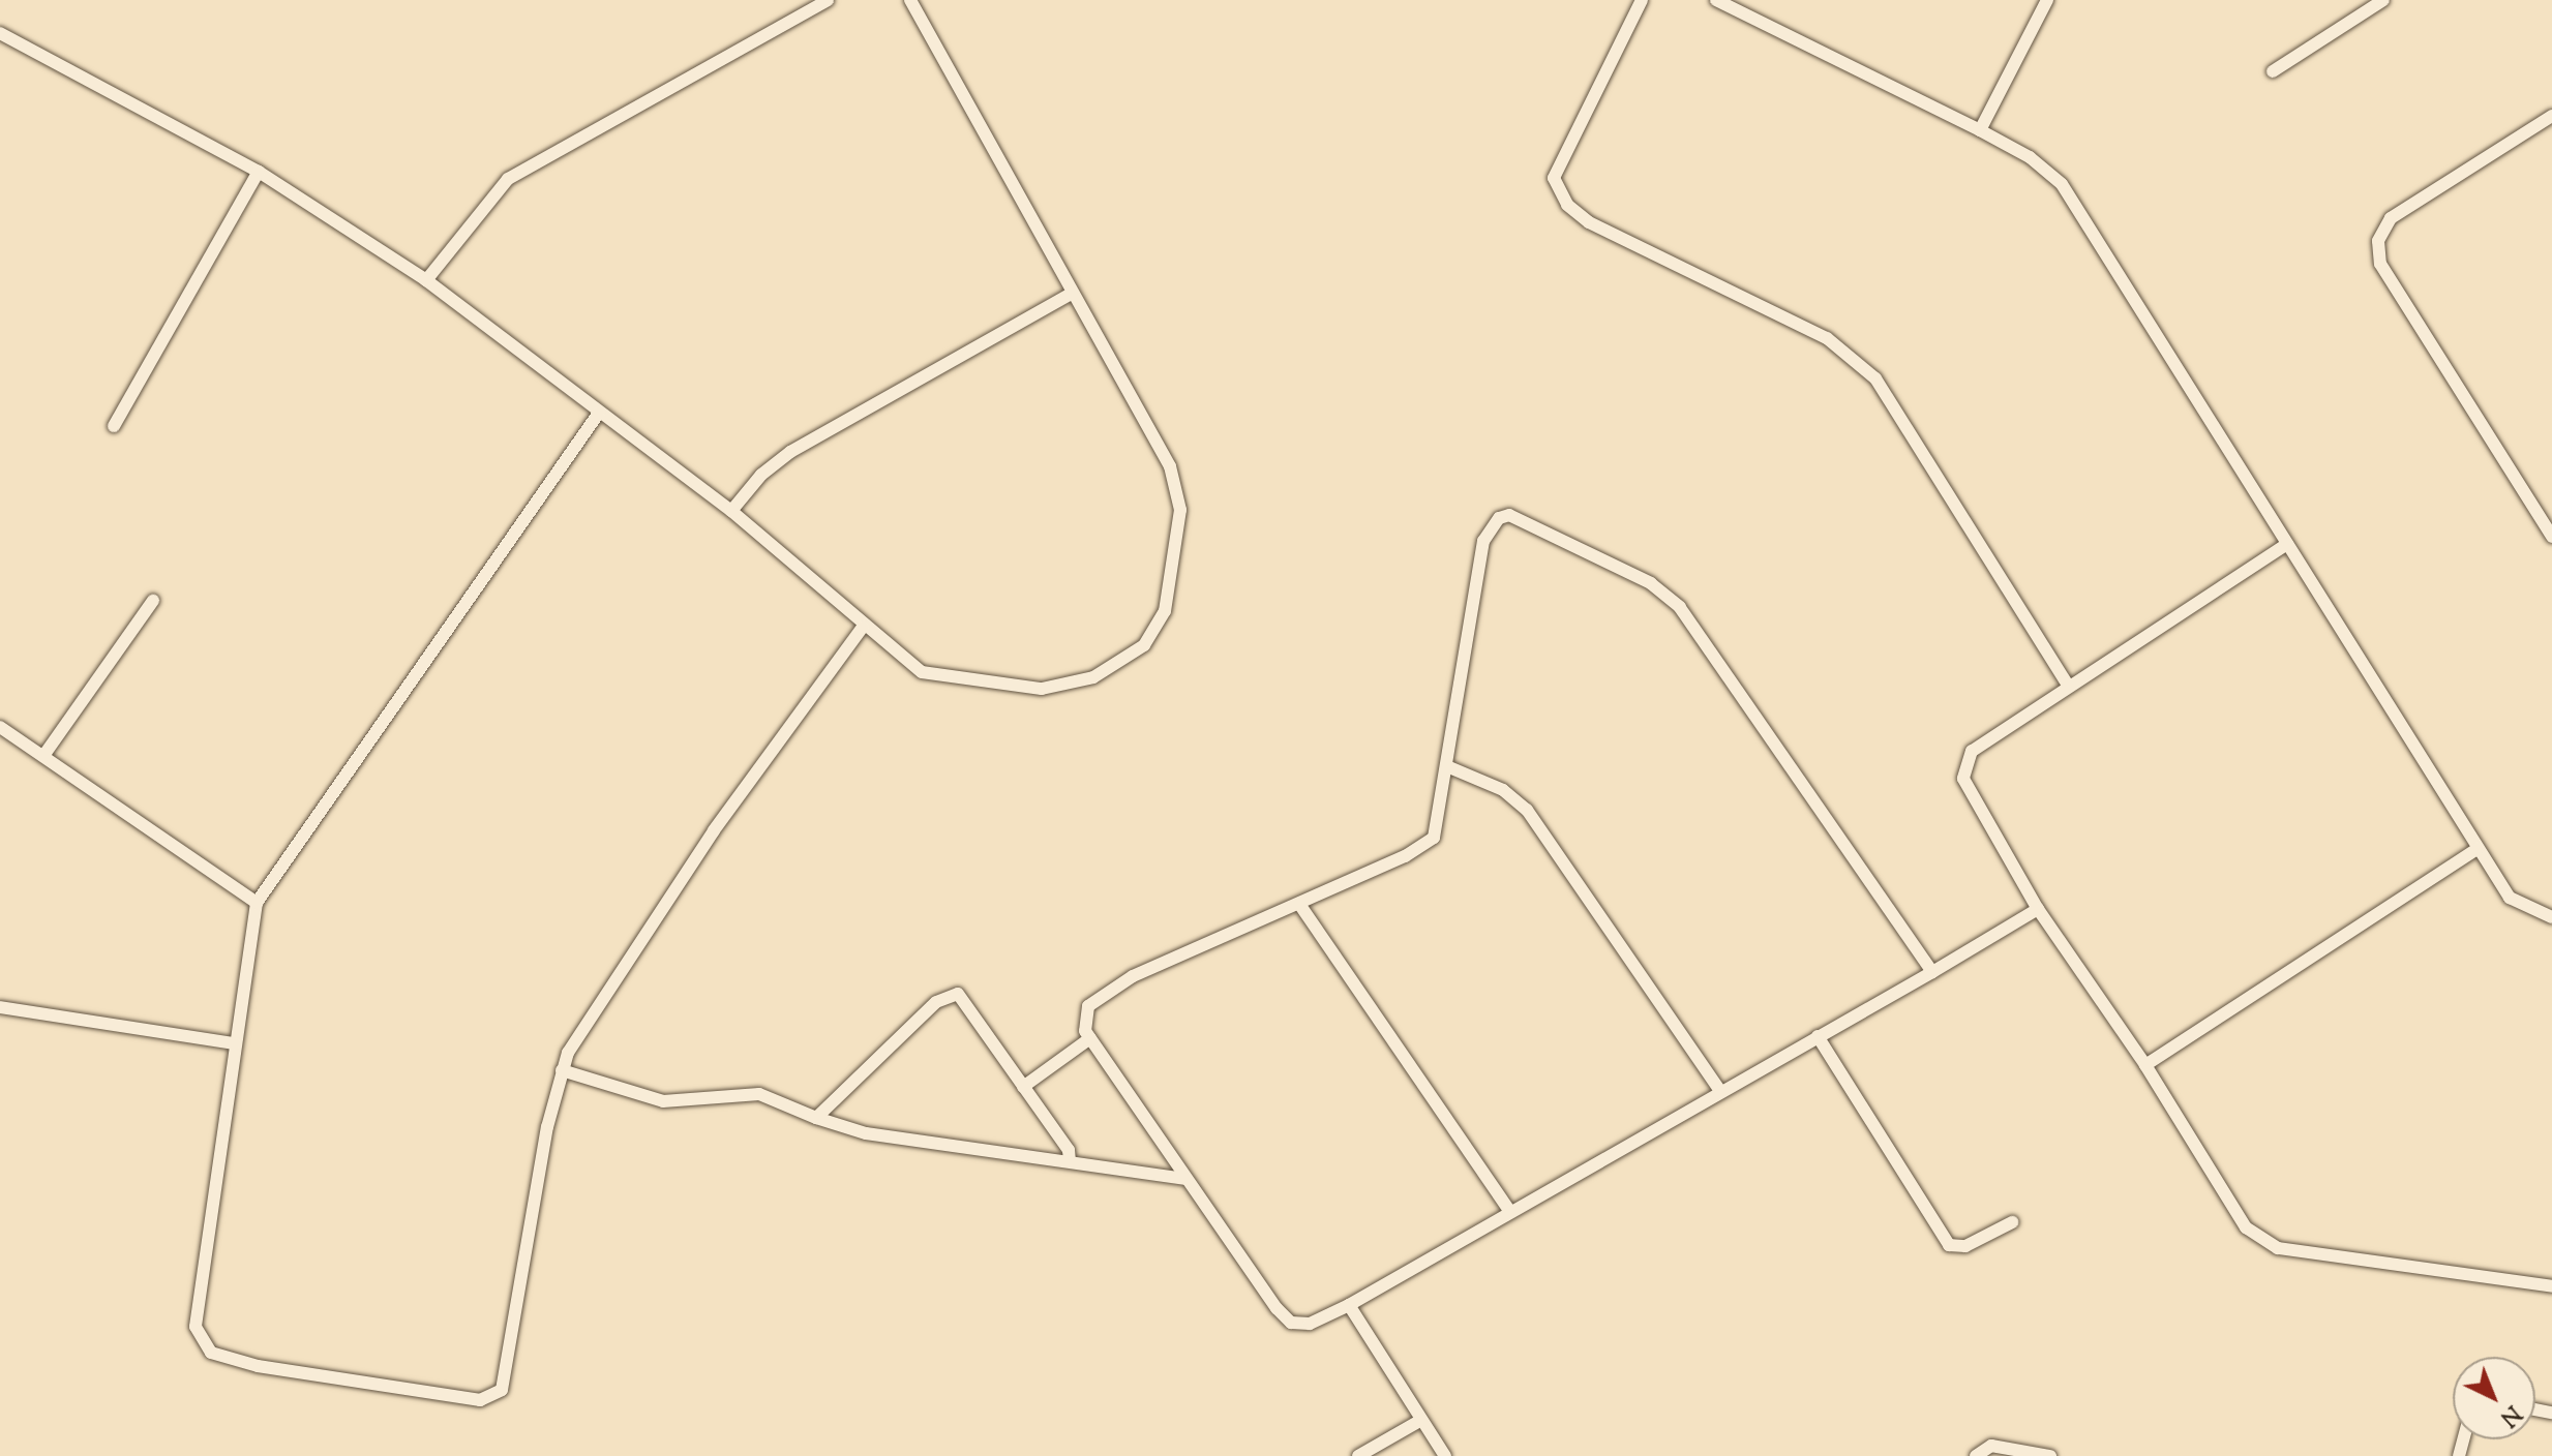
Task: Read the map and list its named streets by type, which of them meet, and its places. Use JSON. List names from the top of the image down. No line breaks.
{"north":"bottom right"}
